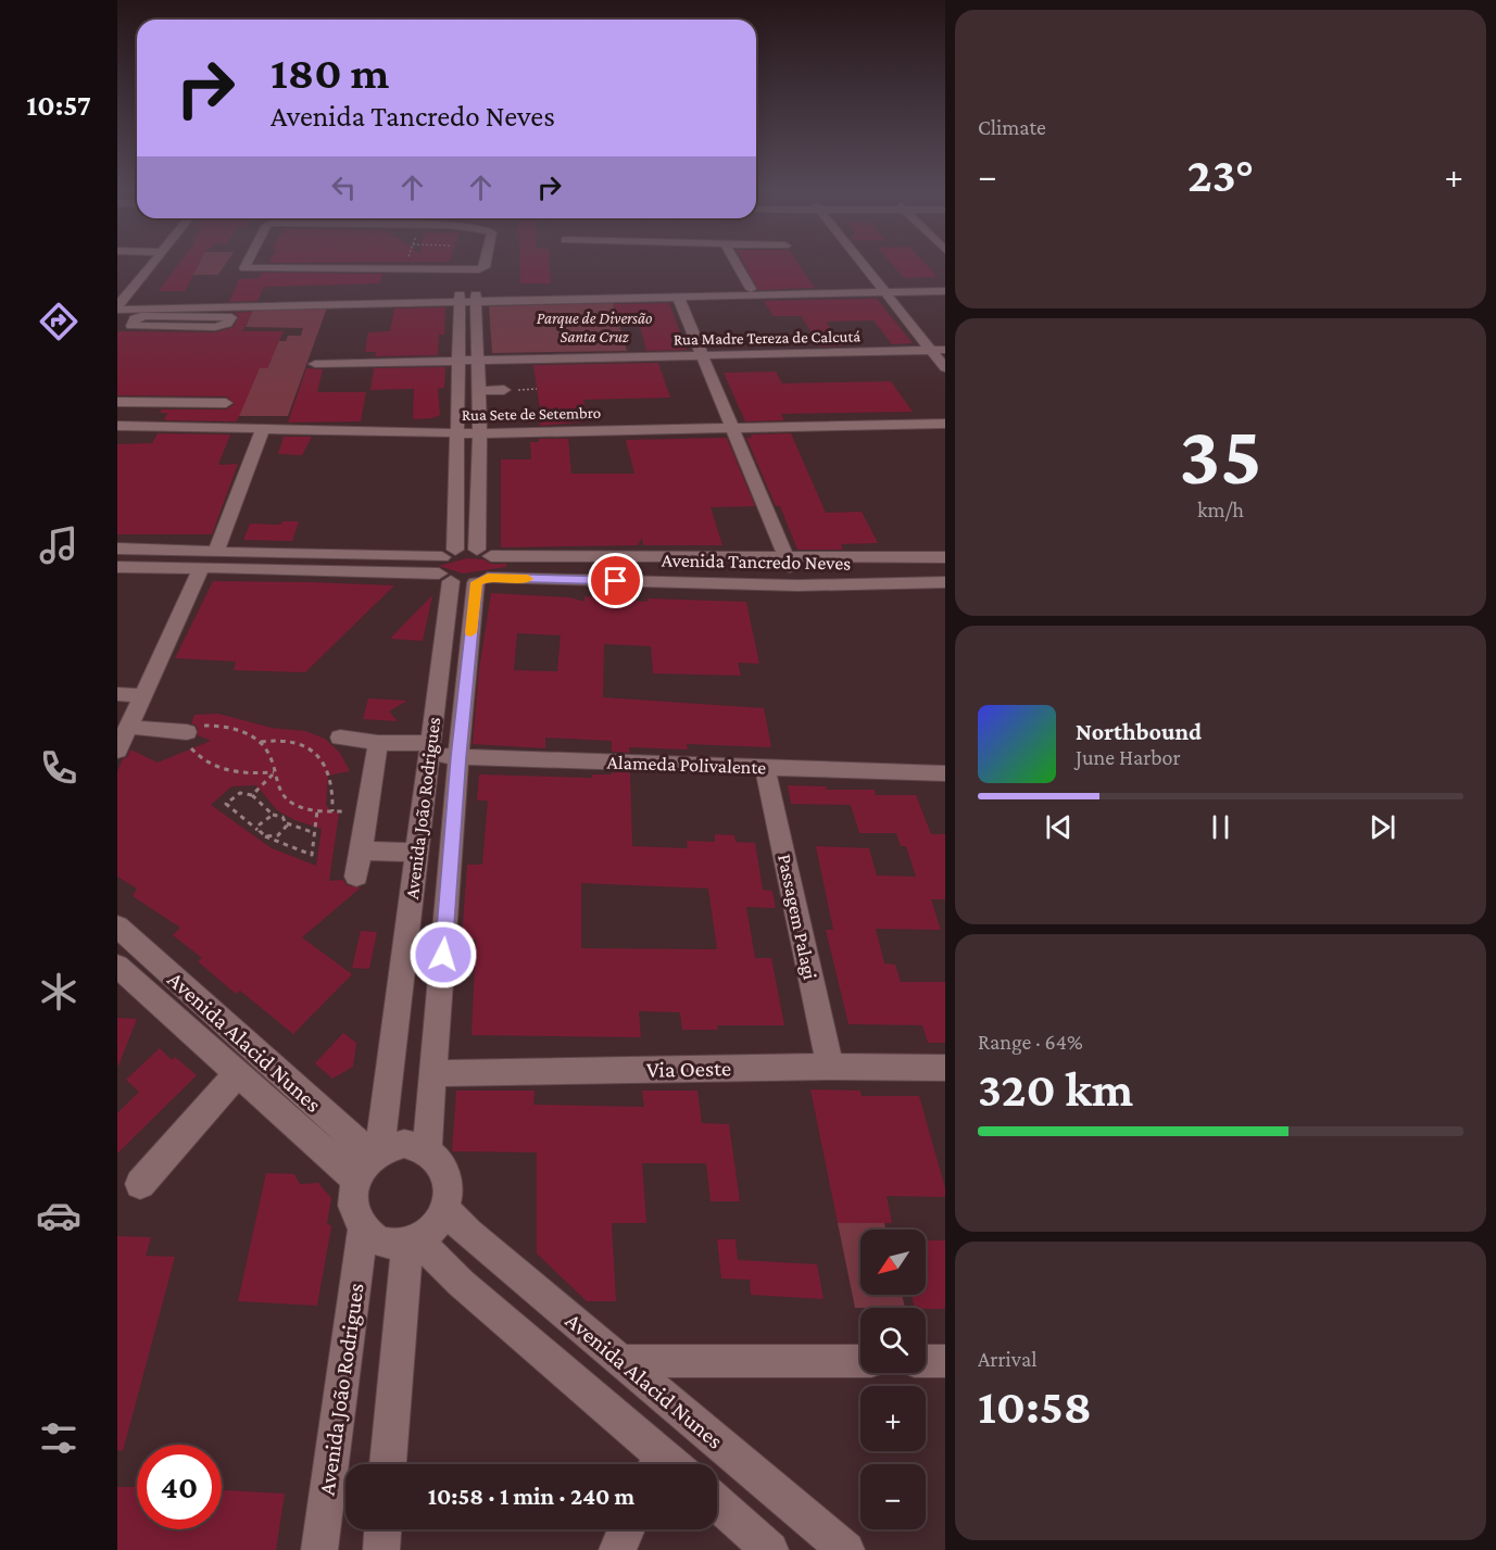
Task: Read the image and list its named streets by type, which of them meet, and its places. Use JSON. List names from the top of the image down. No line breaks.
{"streets":{"street":["Rua Madre Tereza de Calcutá","Rua Sete de Setembro","Avenida Tancredo Neves","Alameda Polivalente","Avenida João Rodrigues","Passagem Palagi","Avenida Alacid Nunes","Via Oeste"]},"crossings":[["Rua Madre Tereza de Calcutá","Avenida João Rodrigues"],["Rua Sete de Setembro","Avenida João Rodrigues"],["Avenida Tancredo Neves","Avenida João Rodrigues"],["Alameda Polivalente","Avenida João Rodrigues"],["Alameda Polivalente","Passagem Palagi"],["Avenida João Rodrigues","Avenida Alacid Nunes"],["Avenida João Rodrigues","Via Oeste"],["Passagem Palagi","Via Oeste"]],"parks":["Parque de Diversão Santa Cruz"],"north":"bottom left","page":{"tabs":"10:57","tile":["Climate",["35","km/h"],["Range · 64%","320 km"],["Arrival","10:58"]],"turn":["180 m","Avenida Tancredo Neves"],"heat":["−","23°","+"],"song":["Northbound","June Harbor"],"map_buttons":["+","−"],"limit":"40","trip":"10:58 · 1 min · 240 m"}}
